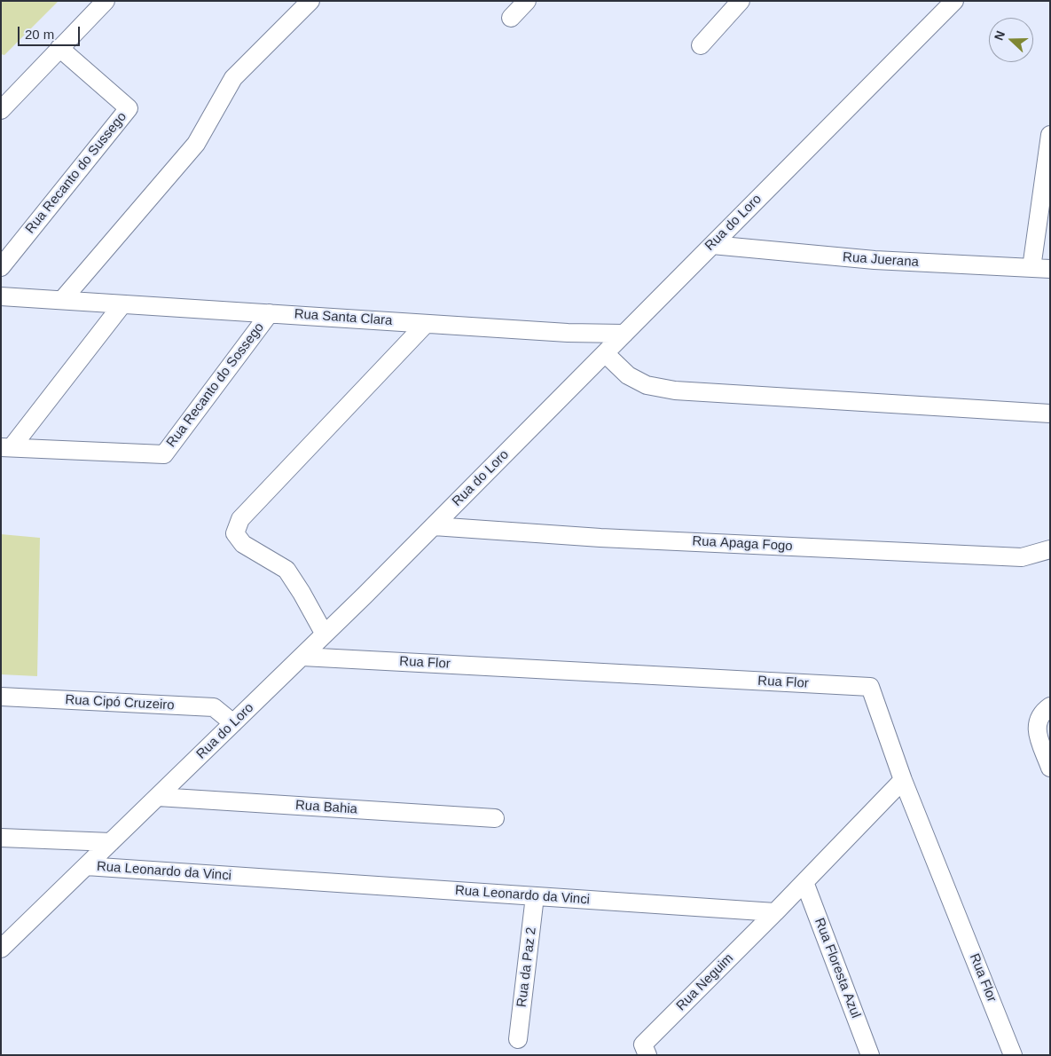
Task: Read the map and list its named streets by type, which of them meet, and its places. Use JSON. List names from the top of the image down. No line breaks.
{"streets":{"street":["Rua Recanto do Sussego","Rua do Loro","Rua Juerana","Rua Santa Clara","Rua Recanto do Sossego","Rua Apaga Fogo","Rua Flor","Rua Cipó Cruzeiro","Rua Bahia","Rua Leonardo da Vinci","Rua da Paz 2","Rua Floresta Azul","Rua Neguim"]},"crossings":[["Rua do Loro","Rua Juerana"],["Rua do Loro","Rua Santa Clara"],["Rua do Loro","Rua Apaga Fogo"],["Rua do Loro","Rua Flor"],["Rua do Loro","Rua Cipó Cruzeiro"],["Rua do Loro","Rua Bahia"],["Rua do Loro","Rua Leonardo da Vinci"],["Rua Santa Clara","Rua Recanto do Sossego"],["Rua Leonardo da Vinci","Rua da Paz 2"],["Rua Leonardo da Vinci","Rua Neguim"]],"scale_bar":"20 m","north":"left"}
